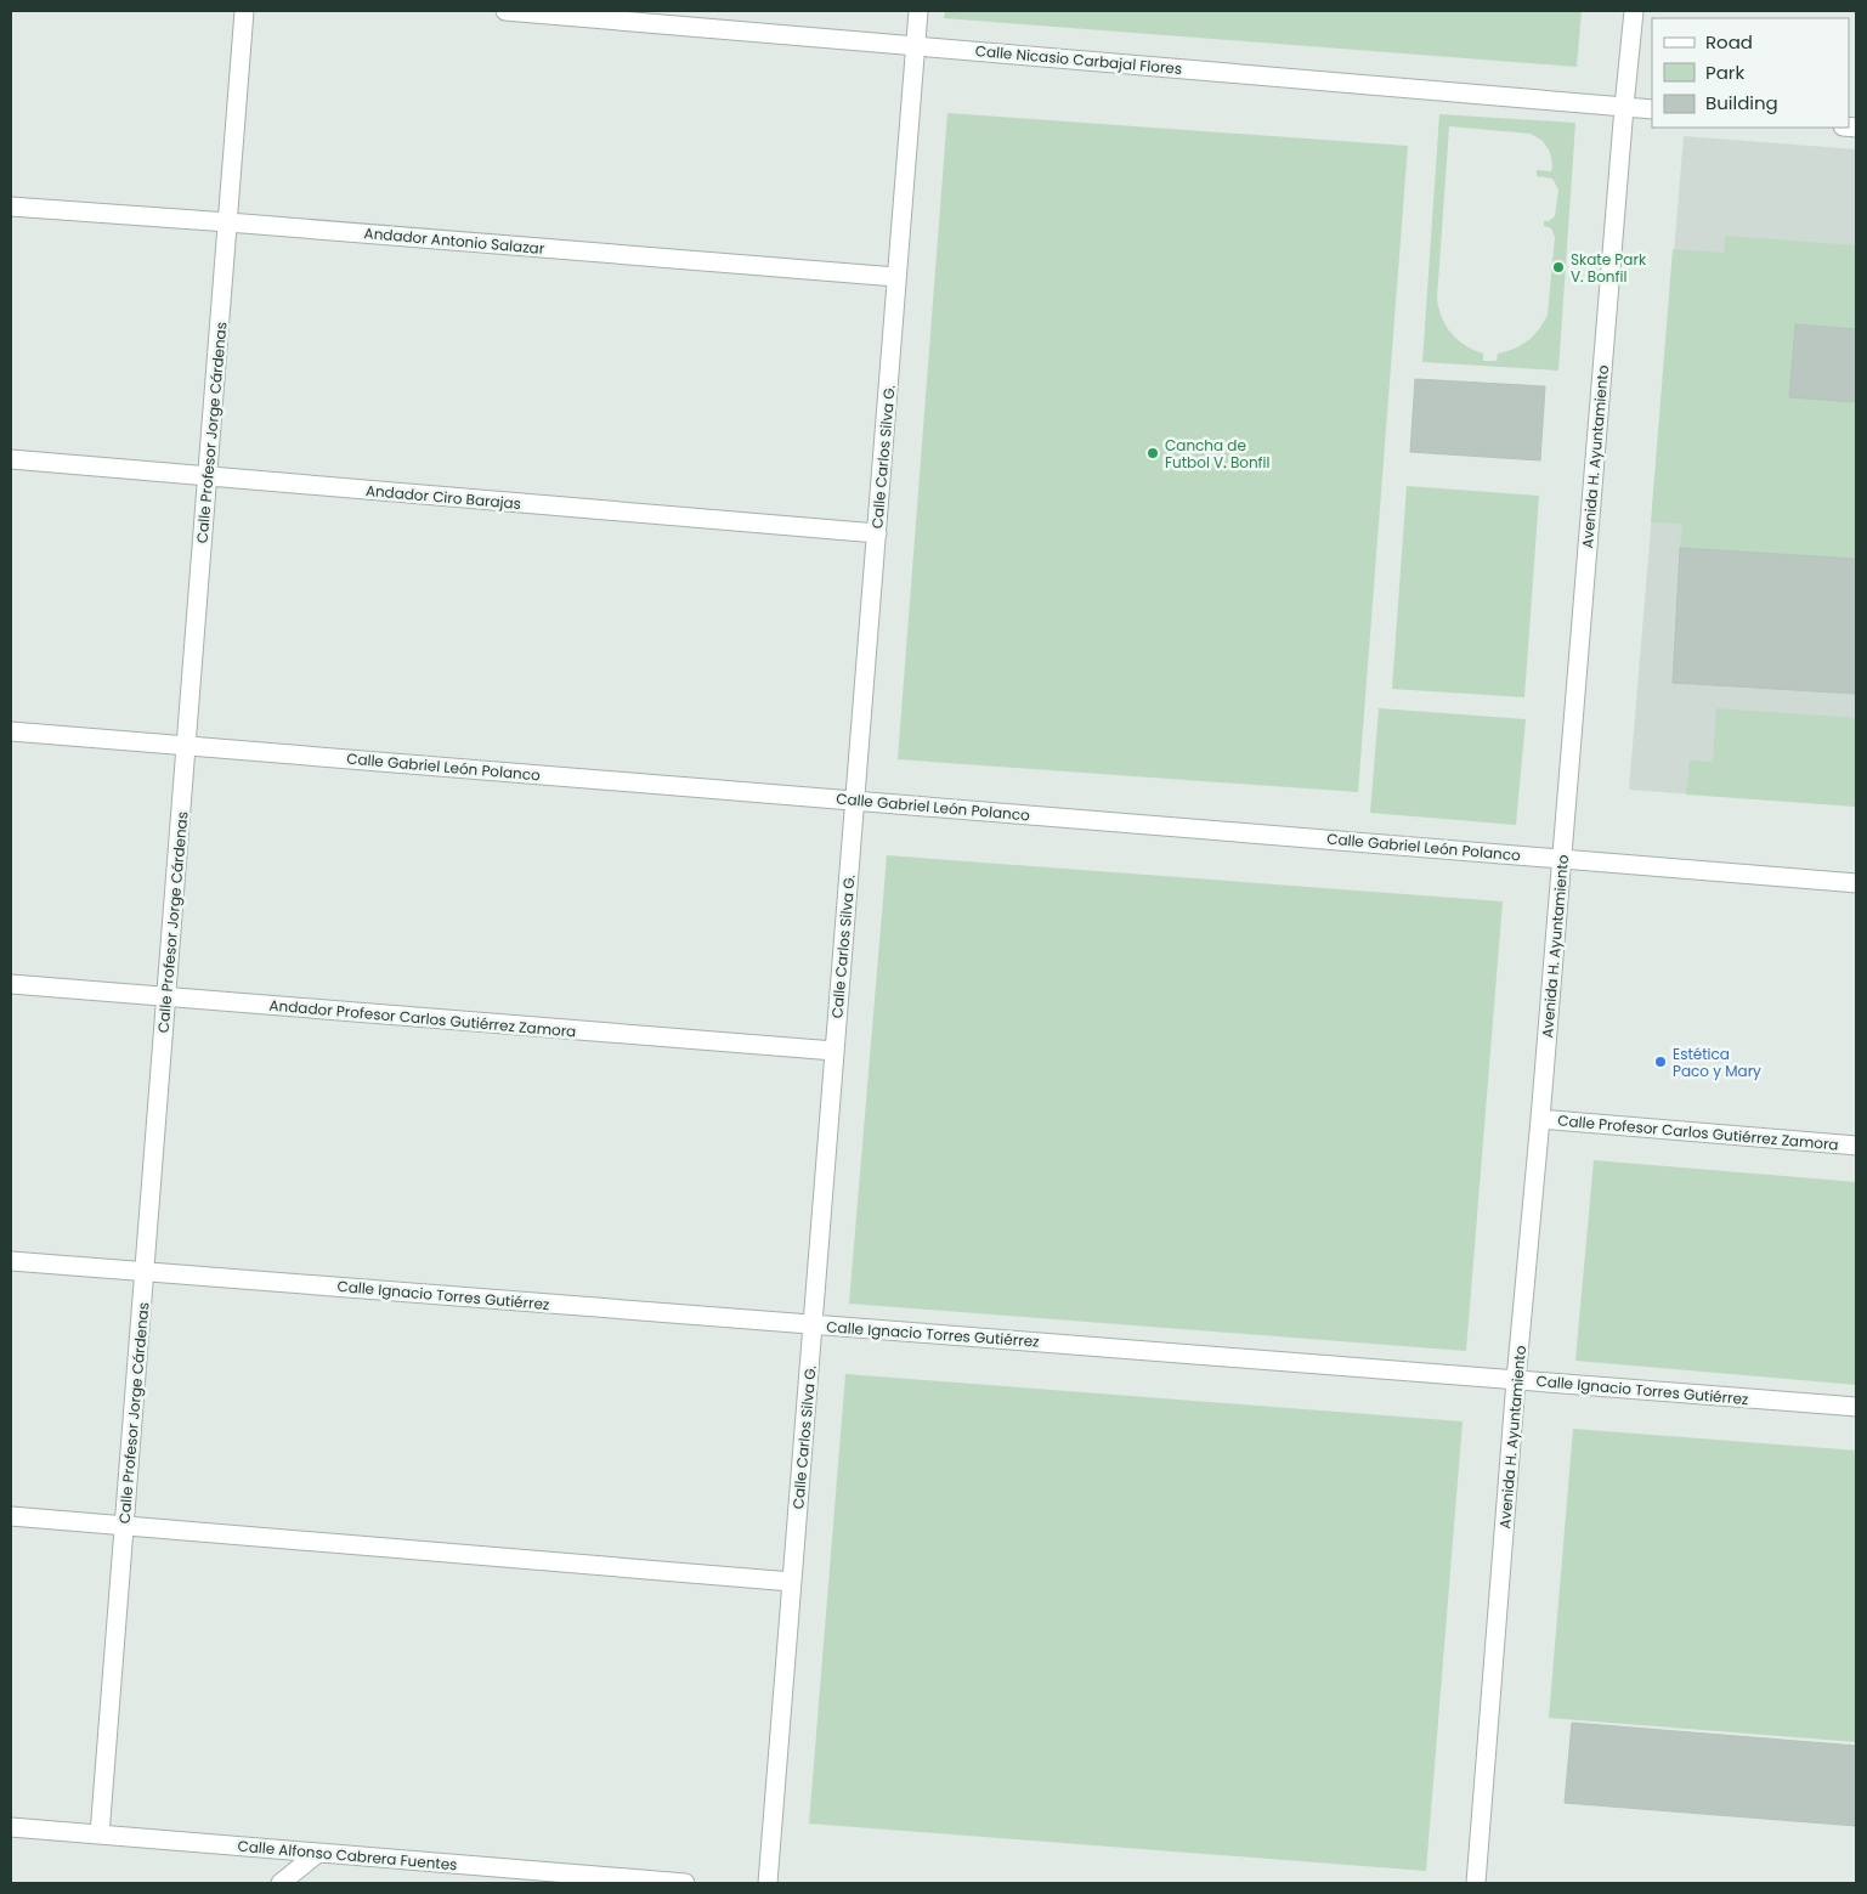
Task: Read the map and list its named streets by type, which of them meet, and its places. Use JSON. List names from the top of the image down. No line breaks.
{"streets":{"street":["Calle Nicasio Carbajal Flores","Andador Antonio Salazar","Calle Profesor Jorge Cárdenas","Calle Carlos Silva G.","Avenida H. Ayuntamiento","Andador Ciro Barajas","Calle Gabriel León Polanco","Andador Profesor Carlos Gutiérrez Zamora","Calle Profesor Carlos Gutiérrez Zamora","Calle Ignacio Torres Gutiérrez","Calle Alfonso Cabrera Fuentes"]},"crossings":[["Calle Nicasio Carbajal Flores","Calle Carlos Silva G."],["Calle Nicasio Carbajal Flores","Avenida H. Ayuntamiento"],["Andador Antonio Salazar","Calle Profesor Jorge Cárdenas"],["Andador Antonio Salazar","Calle Carlos Silva G."],["Calle Profesor Jorge Cárdenas","Andador Ciro Barajas"],["Calle Profesor Jorge Cárdenas","Calle Gabriel León Polanco"],["Calle Profesor Jorge Cárdenas","Andador Profesor Carlos Gutiérrez Zamora"],["Calle Profesor Jorge Cárdenas","Calle Ignacio Torres Gutiérrez"],["Calle Profesor Jorge Cárdenas","Calle Alfonso Cabrera Fuentes"],["Calle Carlos Silva G.","Andador Ciro Barajas"],["Calle Carlos Silva G.","Calle Gabriel León Polanco"],["Calle Carlos Silva G.","Andador Profesor Carlos Gutiérrez Zamora"],["Calle Carlos Silva G.","Calle Ignacio Torres Gutiérrez"],["Avenida H. Ayuntamiento","Calle Gabriel León Polanco"],["Avenida H. Ayuntamiento","Calle Profesor Carlos Gutiérrez Zamora"],["Avenida H. Ayuntamiento","Calle Ignacio Torres Gutiérrez"]],"places":["Skate Park V. Bonfil","Cancha de Futbol V. Bonfil","Estética Paco y Mary"],"legend":["Road","Park","Building"]}
